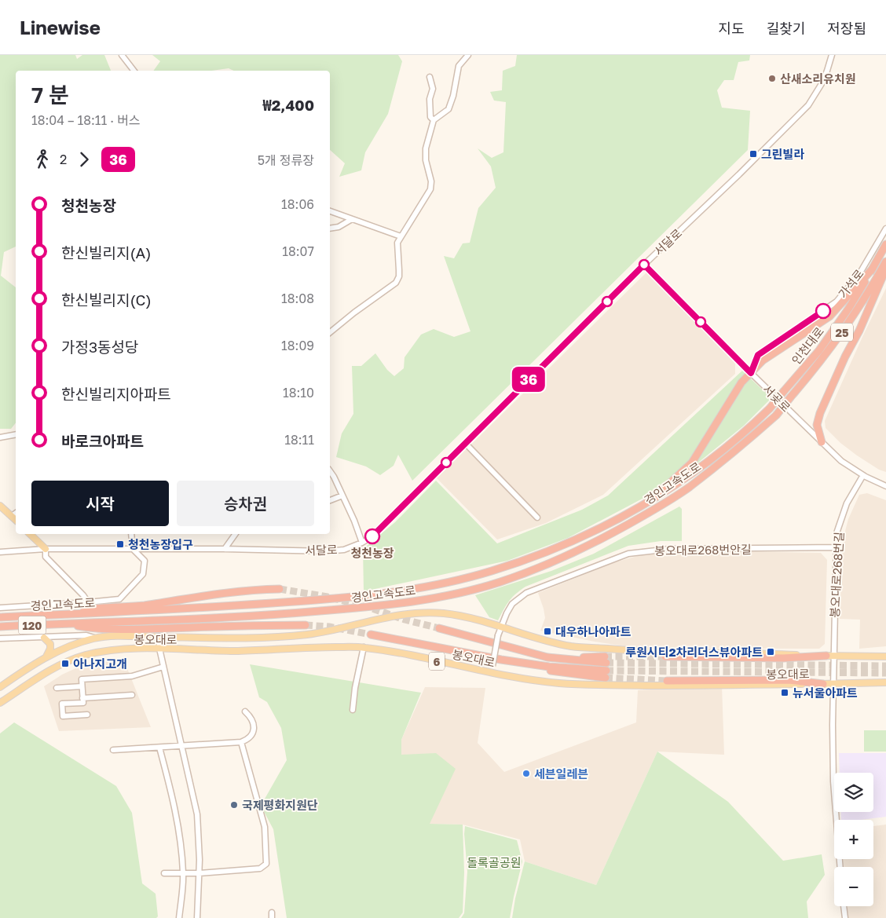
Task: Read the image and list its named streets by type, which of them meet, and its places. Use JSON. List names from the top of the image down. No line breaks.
{"streets":{"highway":["25","인천대로","경인고속도로","120","봉오대로"],"main road":["6"],"street":["서달로","가석로","서곶로","봉오대로268번안길","봉오대로268번길"]},"crossings":[["서달로","서곶로"],["가석로","서곶로"],["인천대로","경인고속도로"],["서곶로","봉오대로268번길"],["봉오대로268번안길","봉오대로268번길"],["봉오대로268번안길","봉오대로"],["봉오대로268번길","봉오대로"]],"parks":["돌록골공원"],"places":{"other":["산새소리유치원","청천농장","세븐일레븐","국제평화지원단"],"transit":["그린빌라","청천농장입구","대우하나아파트","루원시티2차리더스뷰아파트","아나지고개","뉴서울아파트"]},"lines":["bus line 36"],"page":{"header":"Linewise","nav":["지도","길찾기","저장됨"],"on_map":"36","heading":["7 분","18:04 – 18:11 · 버스","₩2,400"],"legs":["2","36","5개 정류장"],"list":[{"name":"청천농장","value":"18:06"},{"name":"한신빌리지(A)","value":"18:07"},{"name":"한신빌리지(C)","value":"18:08"},{"name":"가정3동성당","value":"18:09"},{"name":"한신빌리지아파트","value":"18:10"},{"name":"바로크아파트","value":"18:11"}],"buttons":["시작","승차권"],"map_buttons":["+","−"]}}
